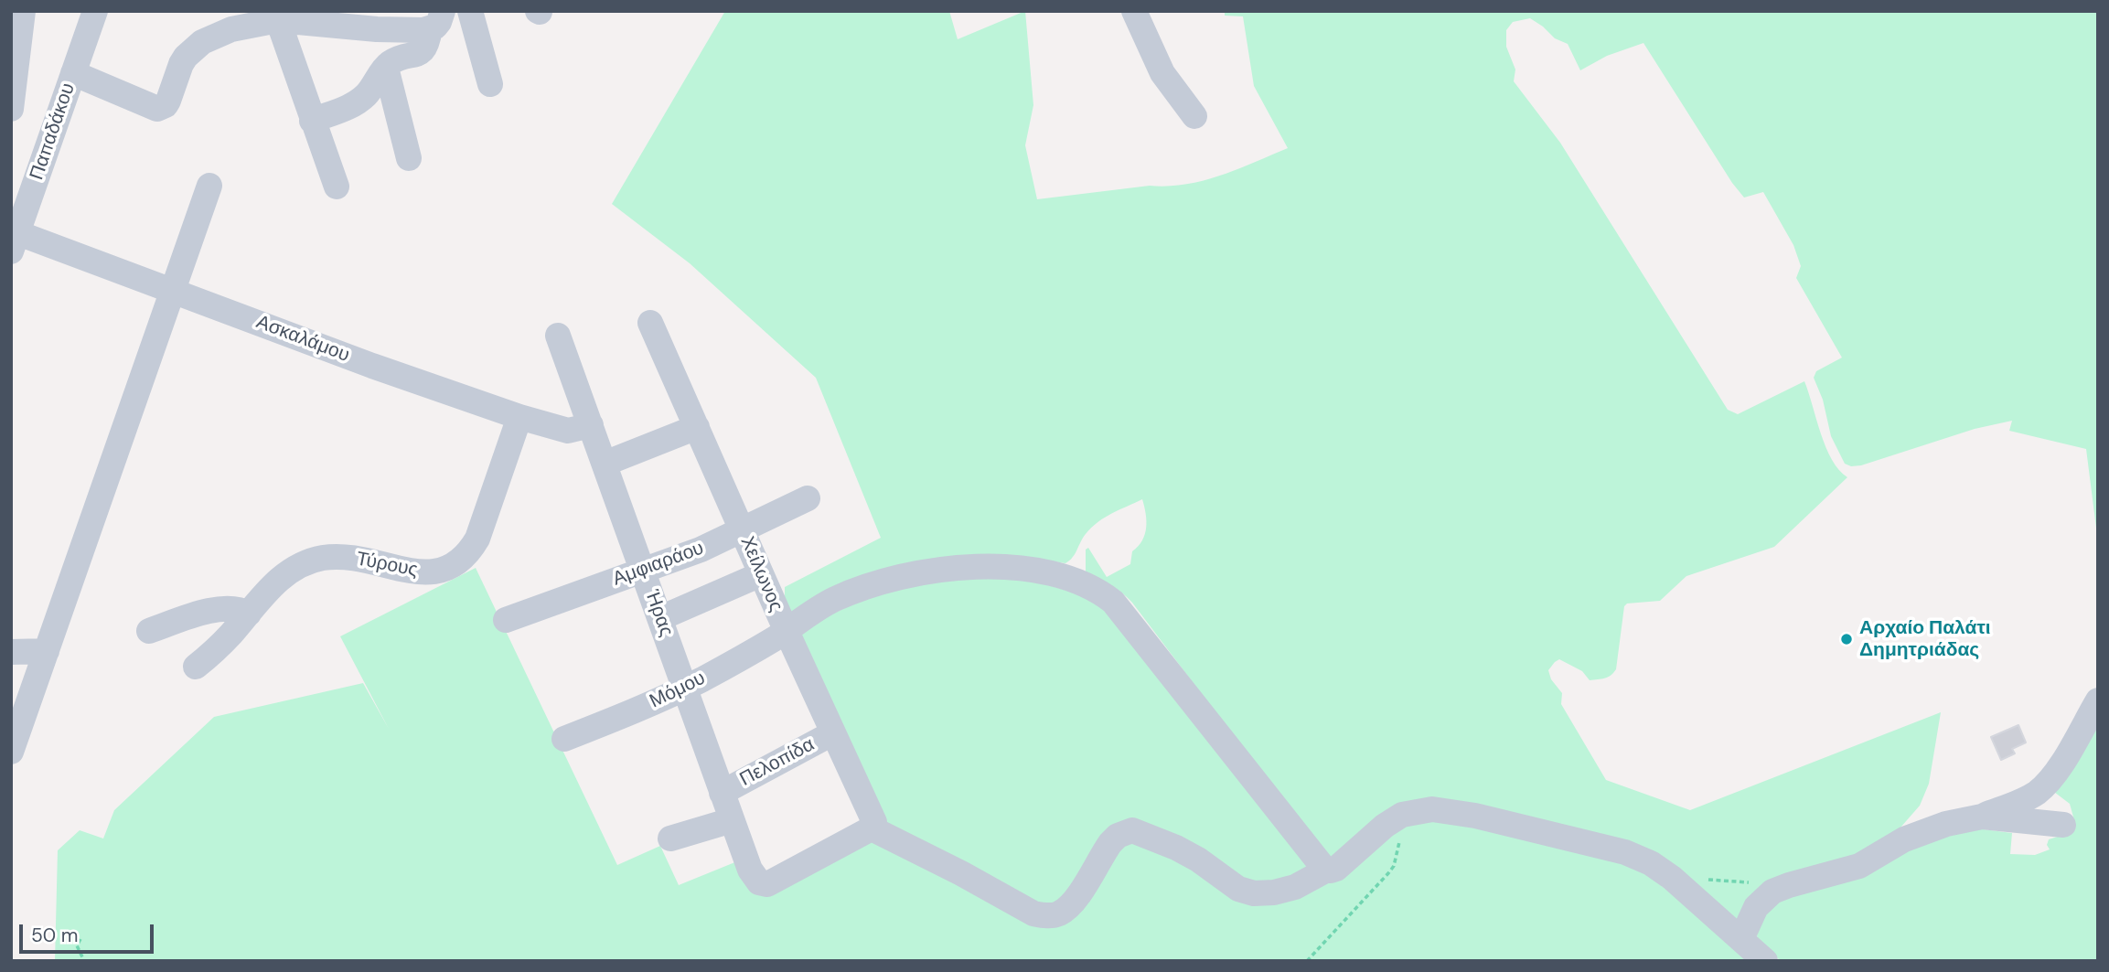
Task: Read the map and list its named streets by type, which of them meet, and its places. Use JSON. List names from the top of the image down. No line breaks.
{"streets":{"street":["Παπαδάκου","Ασκαλάμου","Αμφιαράου","Τύρους","Χείλωνος","Ήρας","Μόμου","Πελοπίδα"]},"crossings":[["Παπαδάκου","Ασκαλάμου"],["Ασκαλάμου","Τύρους"],["Ασκαλάμου","Ήρας"],["Αμφιαράου","Χείλωνος"],["Αμφιαράου","Ήρας"],["Χείλωνος","Ήρας"],["Χείλωνος","Μόμου"],["Χείλωνος","Πελοπίδα"],["Ήρας","Μόμου"],["Ήρας","Πελοπίδα"]],"places":["Αρχαίο Παλάτι Δημητριάδας"],"scale_bar":"50 m"}
